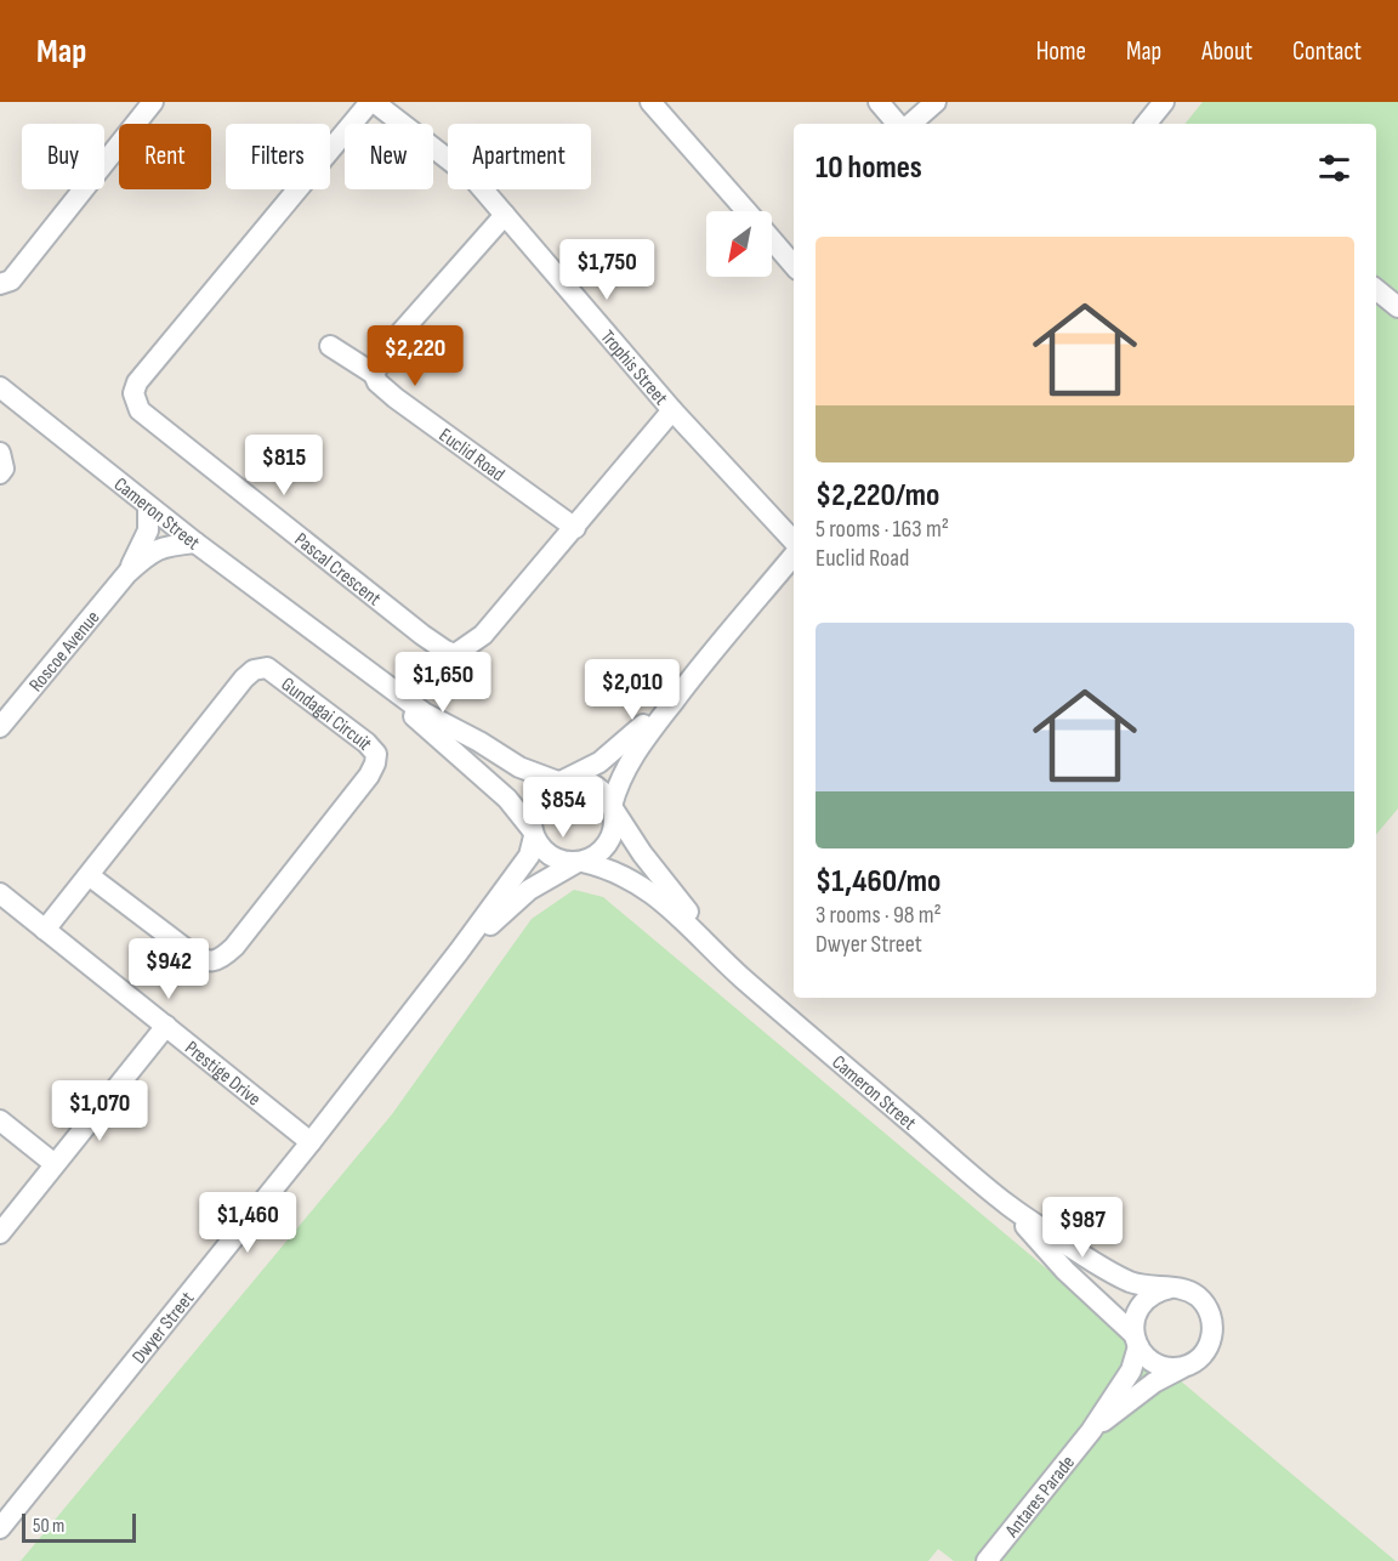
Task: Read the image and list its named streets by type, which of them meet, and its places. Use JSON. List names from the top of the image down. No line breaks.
{"streets":{"street":["Trophis Street","Euclid Road","Cameron Street","Pascal Crescent","Roscoe Avenue","Gundagai Circuit","Prestige Drive","Dwyer Street","Antares Parade"]},"crossings":[["Trophis Street","Pascal Crescent"],["Euclid Road","Pascal Crescent"],["Cameron Street","Dwyer Street"],["Cameron Street","Antares Parade"],["Gundagai Circuit","Prestige Drive"],["Prestige Drive","Dwyer Street"]],"scale_bar":"50 m","north":"bottom left","page":{"header":"Map","nav":["Home","Map","About","Contact"],"chip":["Buy","Rent","Filters","New","Apartment"],"heading":"10 homes","list":[{"name":"$2,220/mo","note":"5 rooms · 163 m² · Euclid Road"},{"name":"$1,460/mo","note":"3 rooms · 98 m² · Dwyer Street"}],"price":["$1,750","$2,220","$815","$1,650","$2,010","$854","$942","$1,070","$1,460","$987"],"scale":"50 m"}}
